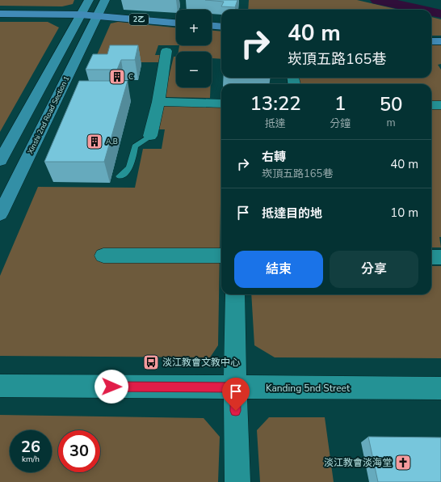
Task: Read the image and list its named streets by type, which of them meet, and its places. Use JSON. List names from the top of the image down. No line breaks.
{"streets":{"main road":["2乙"],"street":["Xinshi 2nd Road Section 1","Kanding 5nd Street"]},"crossings":[["2乙","Xinshi 2nd Road Section 1"]],"places":{"building":["C","A,B"],"bus stop":["淡江教會文教中心"],"church":["淡江教會淡海堂"]},"page":{"map_buttons":["+","−"],"turn":["40 m","崁頂五路165巷"],"eta":["13:22","抵達","1","分鐘","50","m"],"list":[{"name":"右轉","note":"崁頂五路165巷","value":"40 m"},{"name":"抵達目的地","value":"10 m"}],"buttons":["結束","分享"],"speed":"26 km/h","limit":"30"}}
